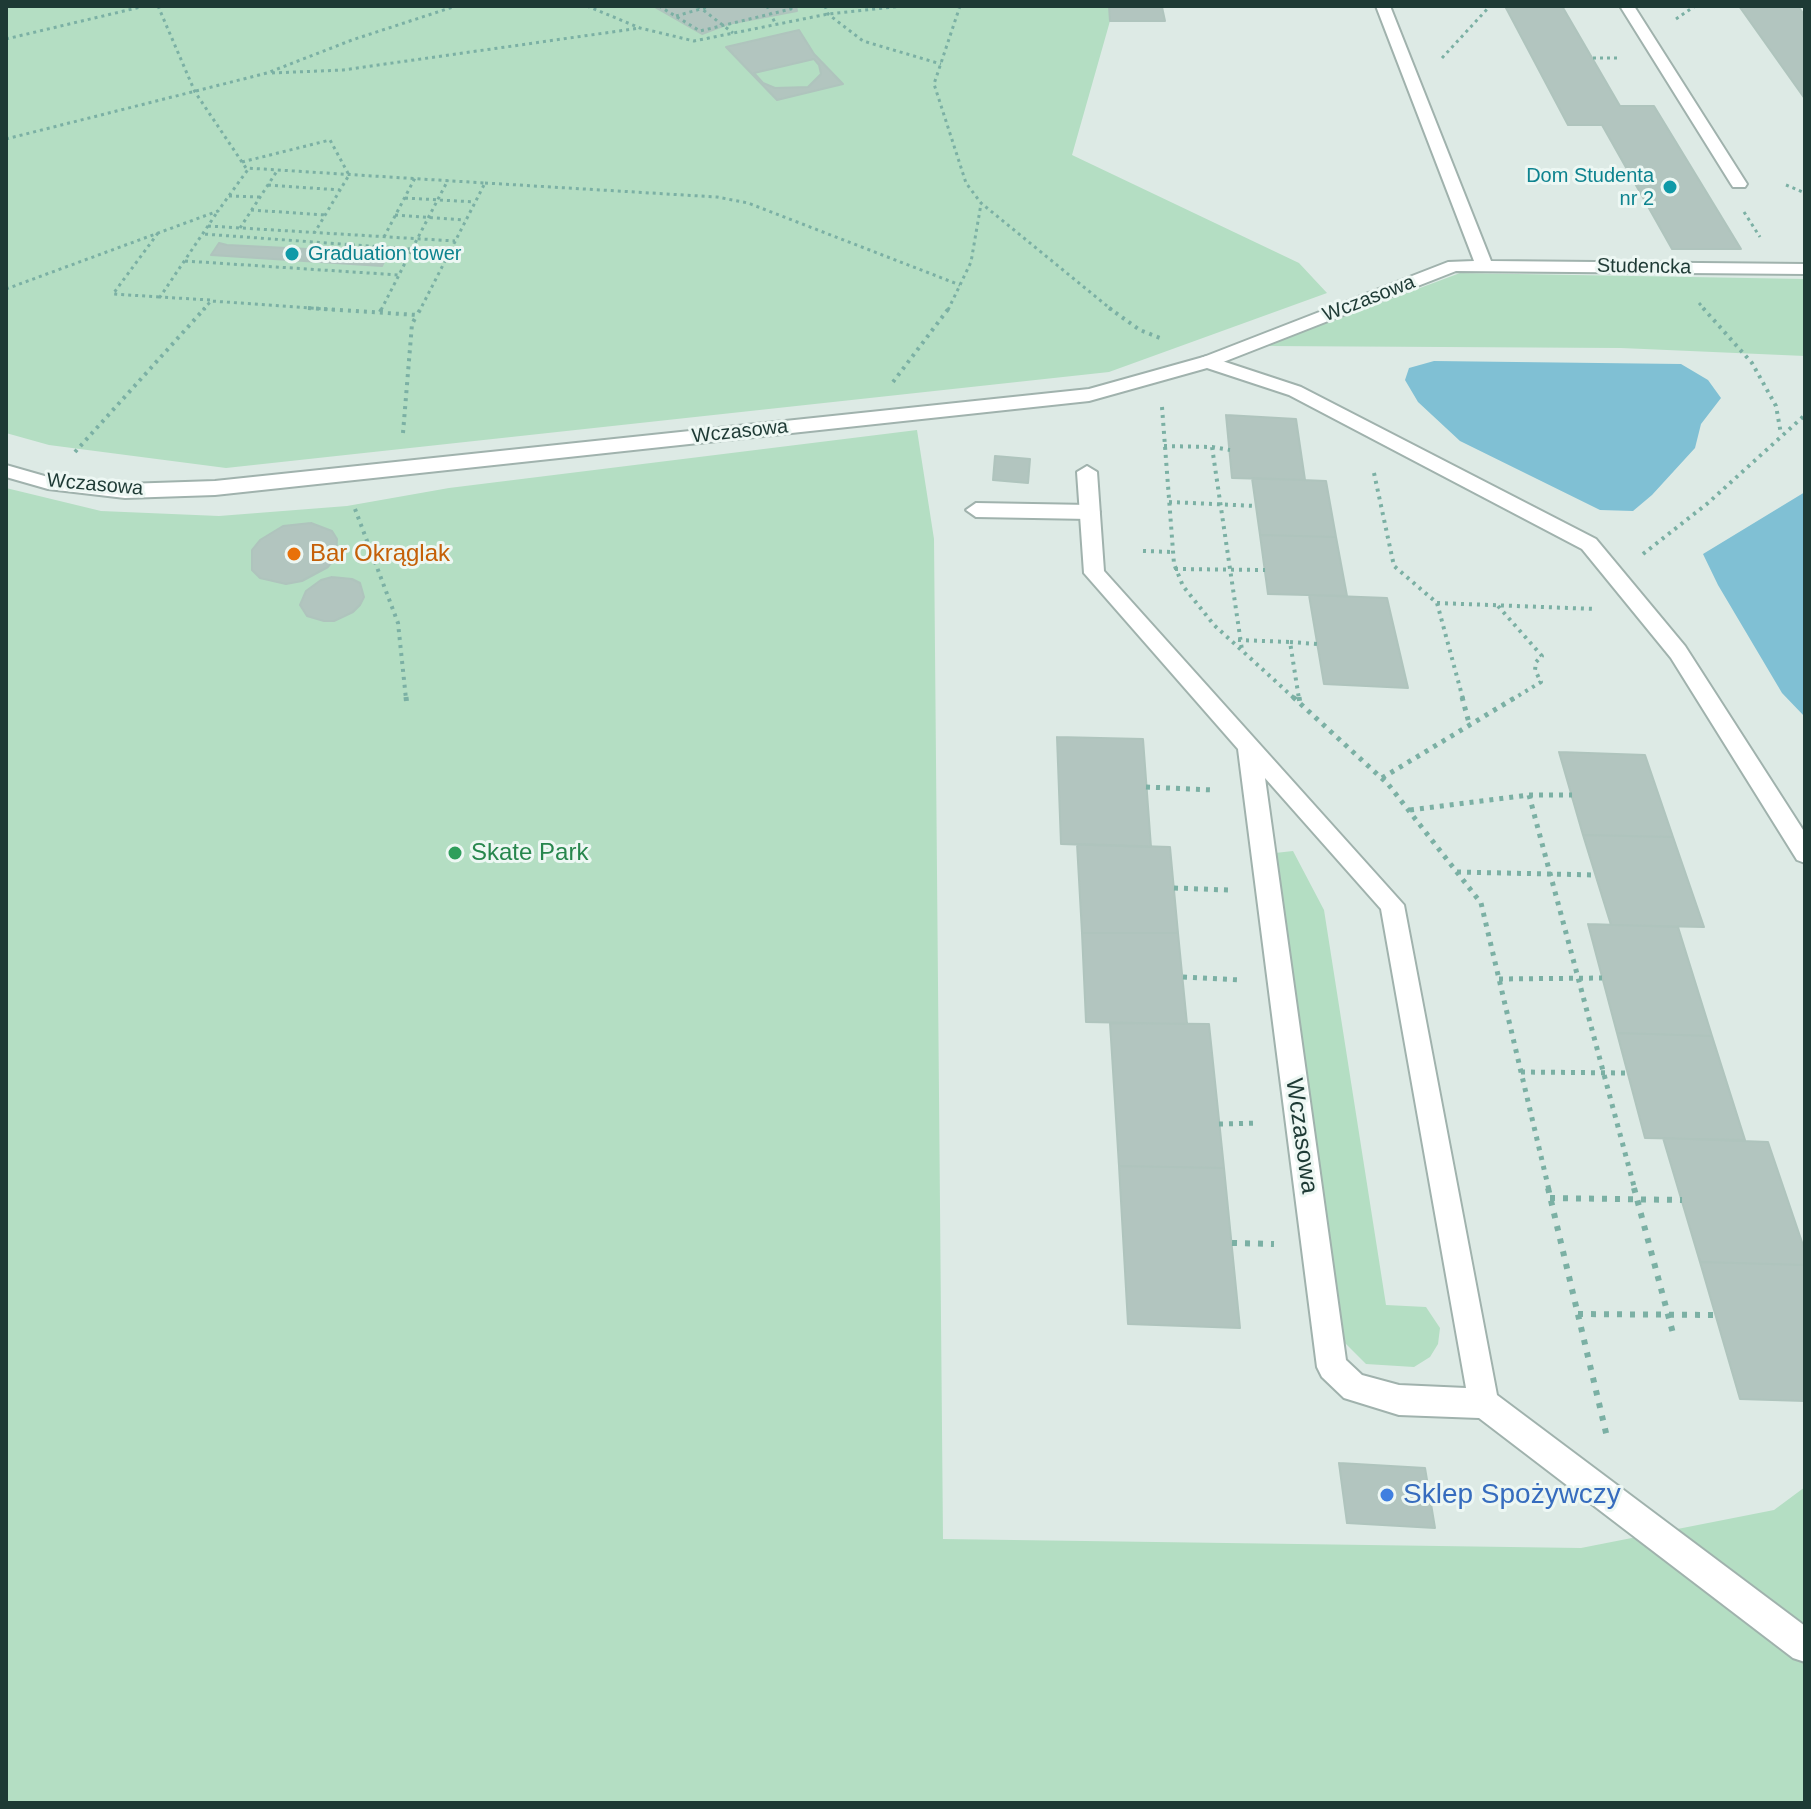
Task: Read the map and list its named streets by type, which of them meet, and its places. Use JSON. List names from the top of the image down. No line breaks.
{"streets":{"street":["Studencka","Wczasowa"]},"crossings":[["Studencka","Wczasowa"]],"places":["Dom Studenta nr 2","Graduation tower","Bar Okrąglak","Skate Park","Sklep Spożywczy"]}
